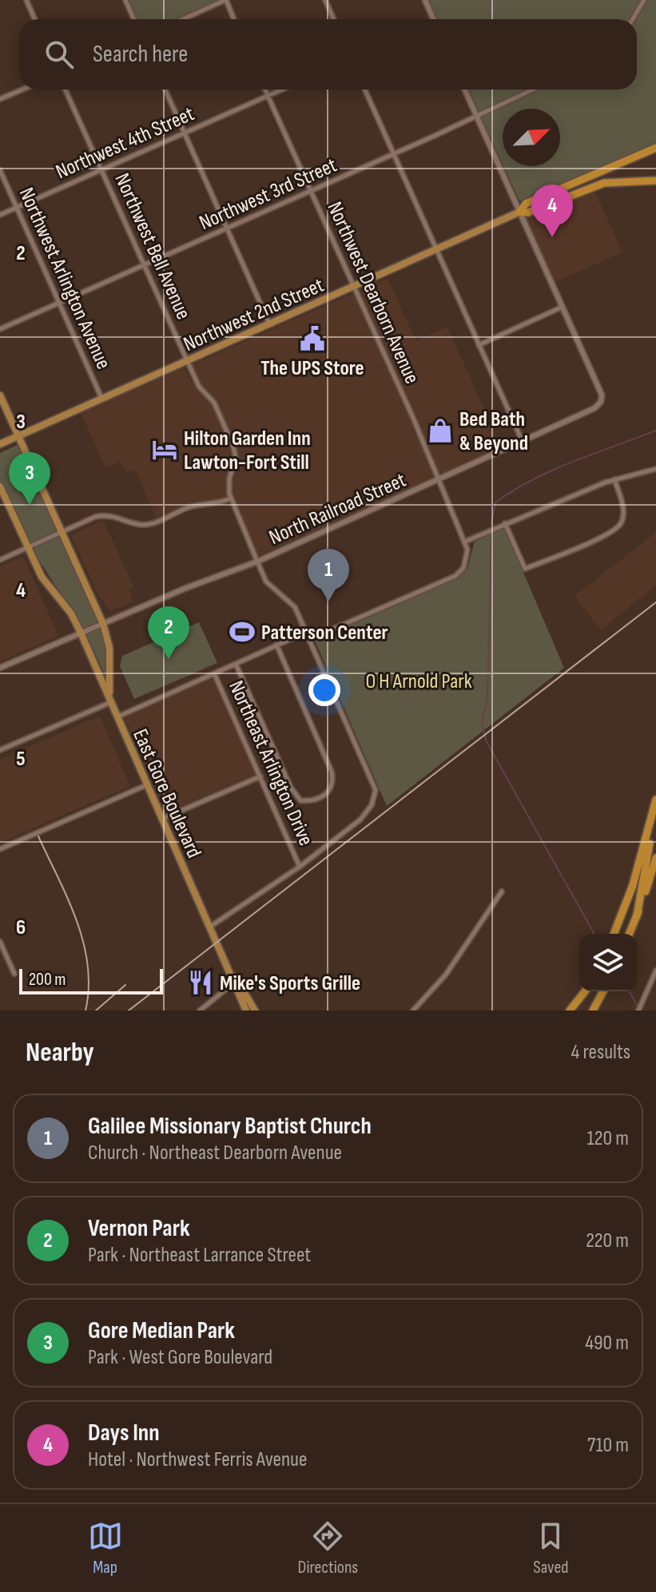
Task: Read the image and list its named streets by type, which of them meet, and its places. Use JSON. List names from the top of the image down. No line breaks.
{"streets":{"main road":["Northwest 2nd Street","East Gore Boulevard"],"street":["Northwest 4th Street","Northwest 3rd Street","Northwest Bell Avenue","Northwest Arlington Avenue","Northwest Dearborn Avenue","North Railroad Street","Northeast Arlington Drive"]},"crossings":[["Northwest 4th Street","Northwest Bell Avenue"],["Northwest 4th Street","Northwest Arlington Avenue"],["Northwest 4th Street","Northwest Dearborn Avenue"],["Northwest 3rd Street","Northwest Bell Avenue"],["Northwest 3rd Street","Northwest Arlington Avenue"],["Northwest 3rd Street","Northwest Dearborn Avenue"],["Northwest Bell Avenue","Northwest 2nd Street"],["Northwest Bell Avenue","North Railroad Street"],["Northwest Bell Avenue","Northeast Arlington Drive"],["Northwest Arlington Avenue","Northwest 2nd Street"],["Northwest Dearborn Avenue","Northwest 2nd Street"],["Northwest Dearborn Avenue","North Railroad Street"],["North Railroad Street","East Gore Boulevard"]],"parks":["O H Arnold Park"],"places":{"public building":["The UPS Store"],"shop":["Bed Bath & Beyond"],"hotel":["Hilton Garden Inn Lawton-Fort Still"],"sports":["Patterson Center"],"restaurant":["Mike's Sports Grille"]},"scale_bar":"200 m","north":"top right","page":{"search":"Search here","pins":["4","3","1","2"],"scale":"200 m","heading":["Nearby","4 results"],"list":[{"mark":"1","name":"Galilee Missionary Baptist Church","note":"Church · Northeast Dearborn Avenue","value":"120 m"},{"mark":"2","name":"Vernon Park","note":"Park · Northeast Larrance Street","value":"220 m"},{"mark":"3","name":"Gore Median Park","note":"Park · West Gore Boulevard","value":"490 m"},{"mark":"4","name":"Days Inn","note":"Hotel · Northwest Ferris Avenue","value":"710 m"}],"nav":["Map","Directions","Saved"]},"grid":{"rows":["2","3","4","5","6"]}}
